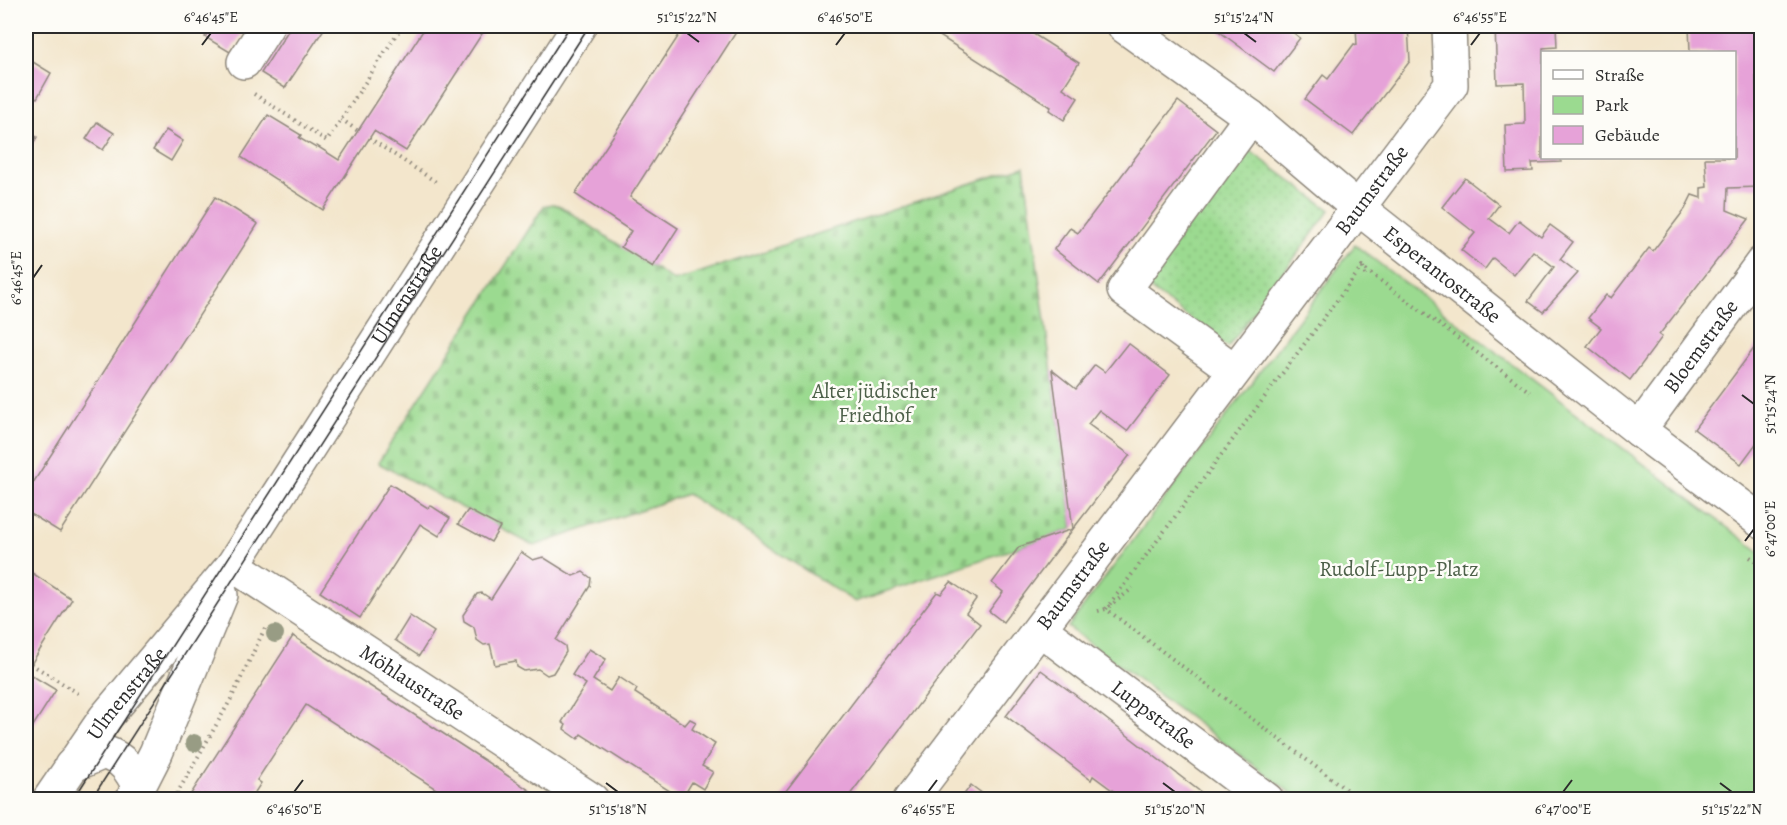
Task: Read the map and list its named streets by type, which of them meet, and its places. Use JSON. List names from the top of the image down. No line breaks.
{"streets":{"street":["Baumstraße","Esperantostraße","Ulmenstraße","Bloemstraße","Möhlaustraße","Luppstraße"]},"crossings":[["Baumstraße","Esperantostraße"],["Baumstraße","Luppstraße"],["Esperantostraße","Bloemstraße"],["Ulmenstraße","Möhlaustraße"]],"parks":["Alter jüdischer Friedhof","Rudolf-Lupp-Platz"],"legend":["Straße","Park","Gebäude"],"coordinates":["6°46'45\"E","51°15'22\"N","6°46'50\"E","51°15'24\"N","6°46'55\"E","6°47'00\"E","51°15'18\"N","51°15'20\"N"]}
